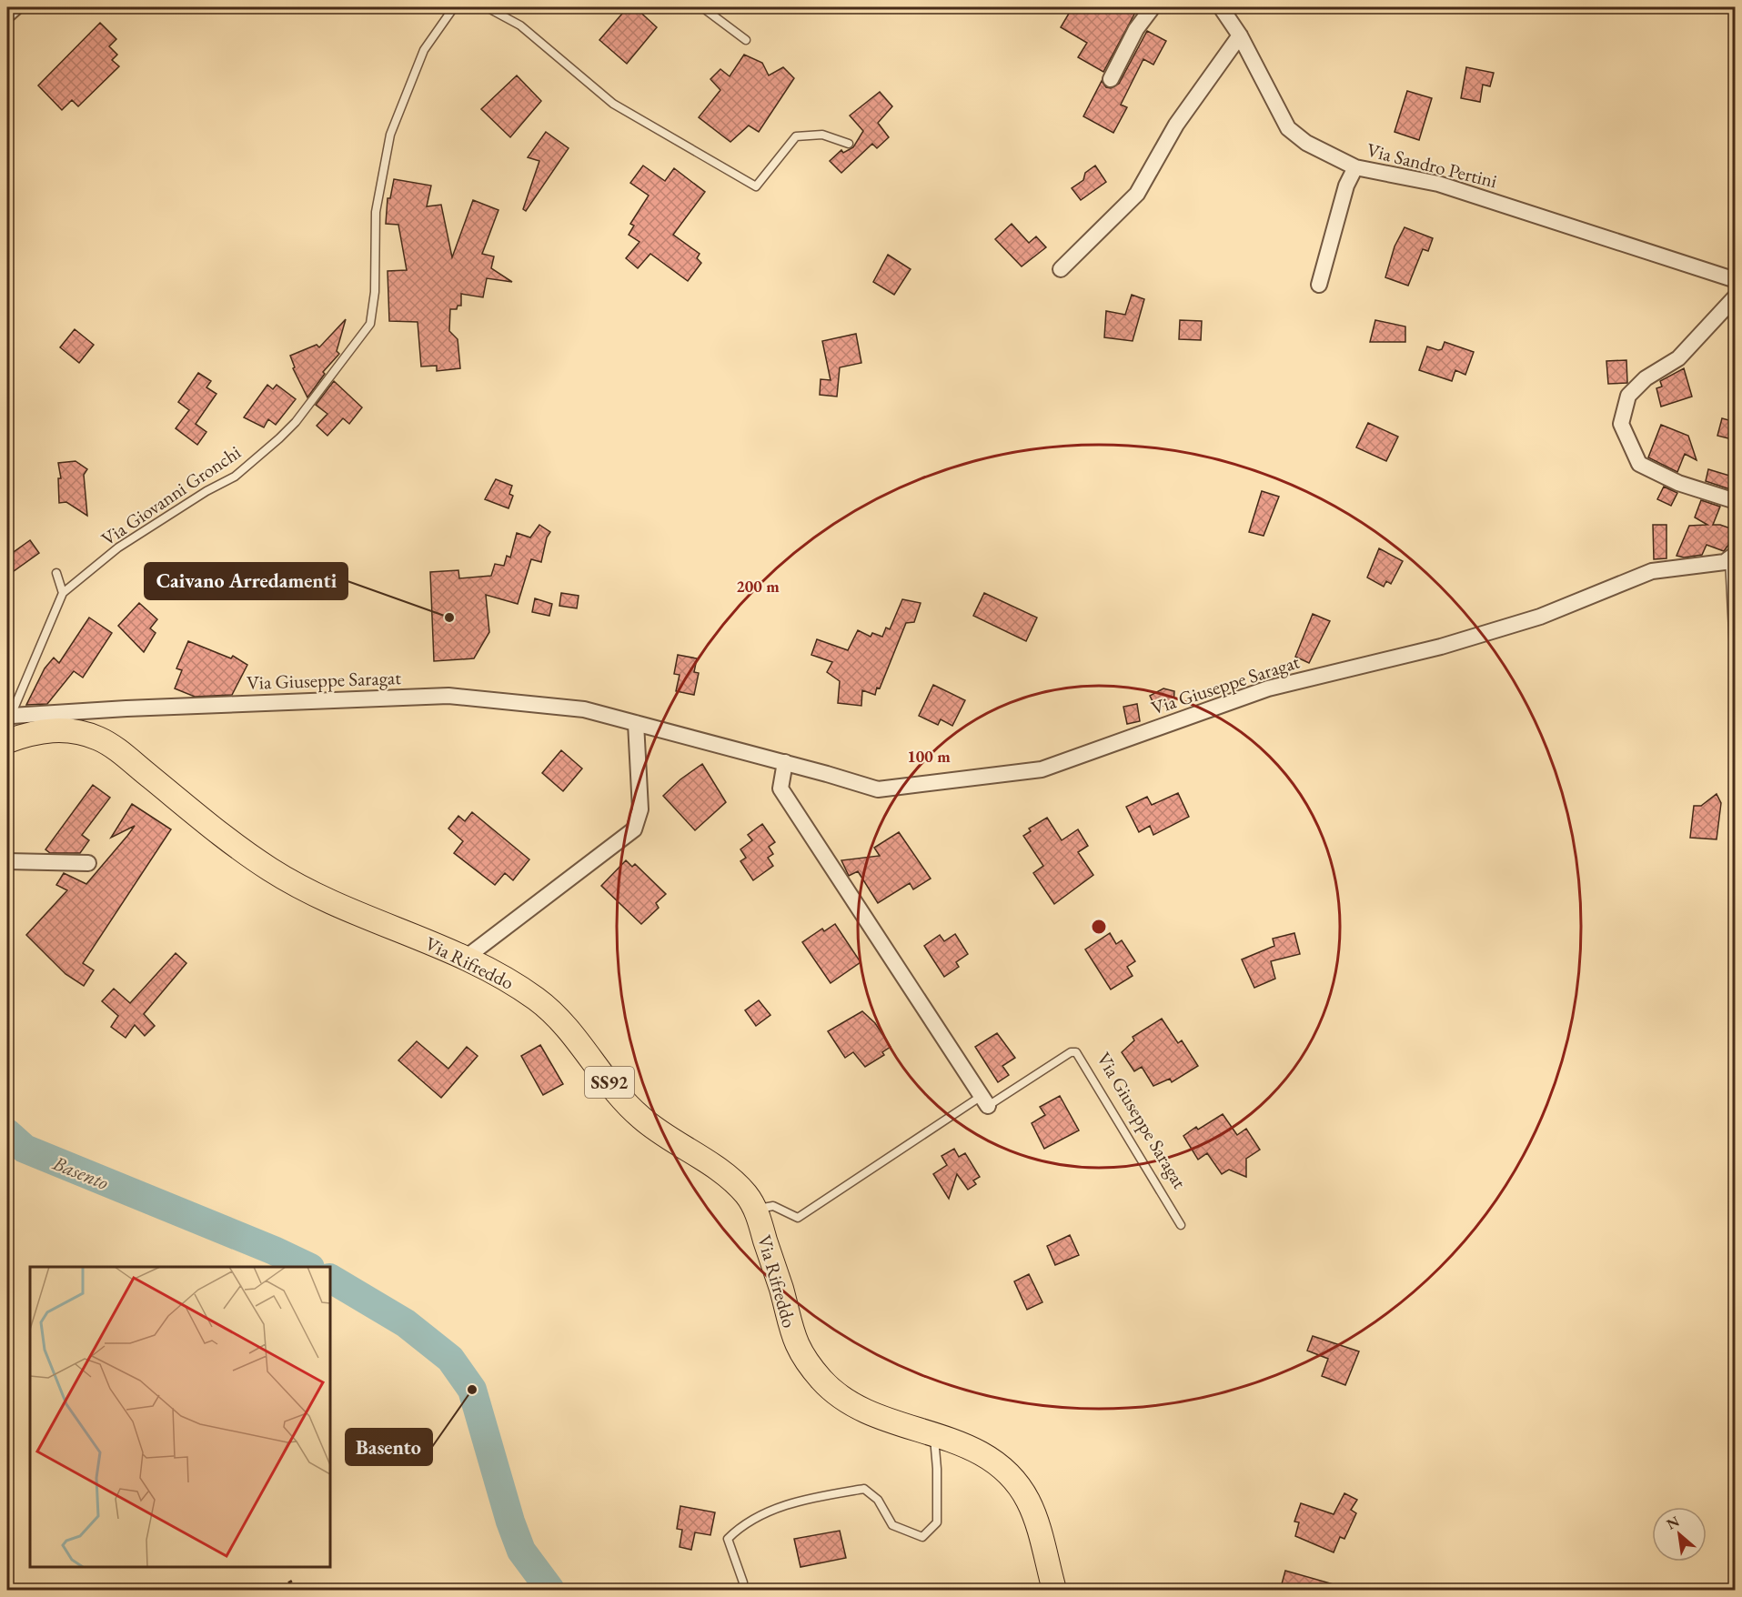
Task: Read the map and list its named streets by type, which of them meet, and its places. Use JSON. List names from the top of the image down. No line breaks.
{"streets":{"main road":["Via Rifreddo","SS92"],"street":["Via Sandro Pertini","Via Giuseppe Saragat"],"lane":["Via Giovanni Gronchi"]},"crossings":[["Via Giovanni Gronchi","Via Giuseppe Saragat"],["Via Giuseppe Saragat","Via Rifreddo"]],"water":["Basento"],"places":["Caivano Arredamenti","Basento"],"north":"top left","rings":["200 m","100 m"]}
